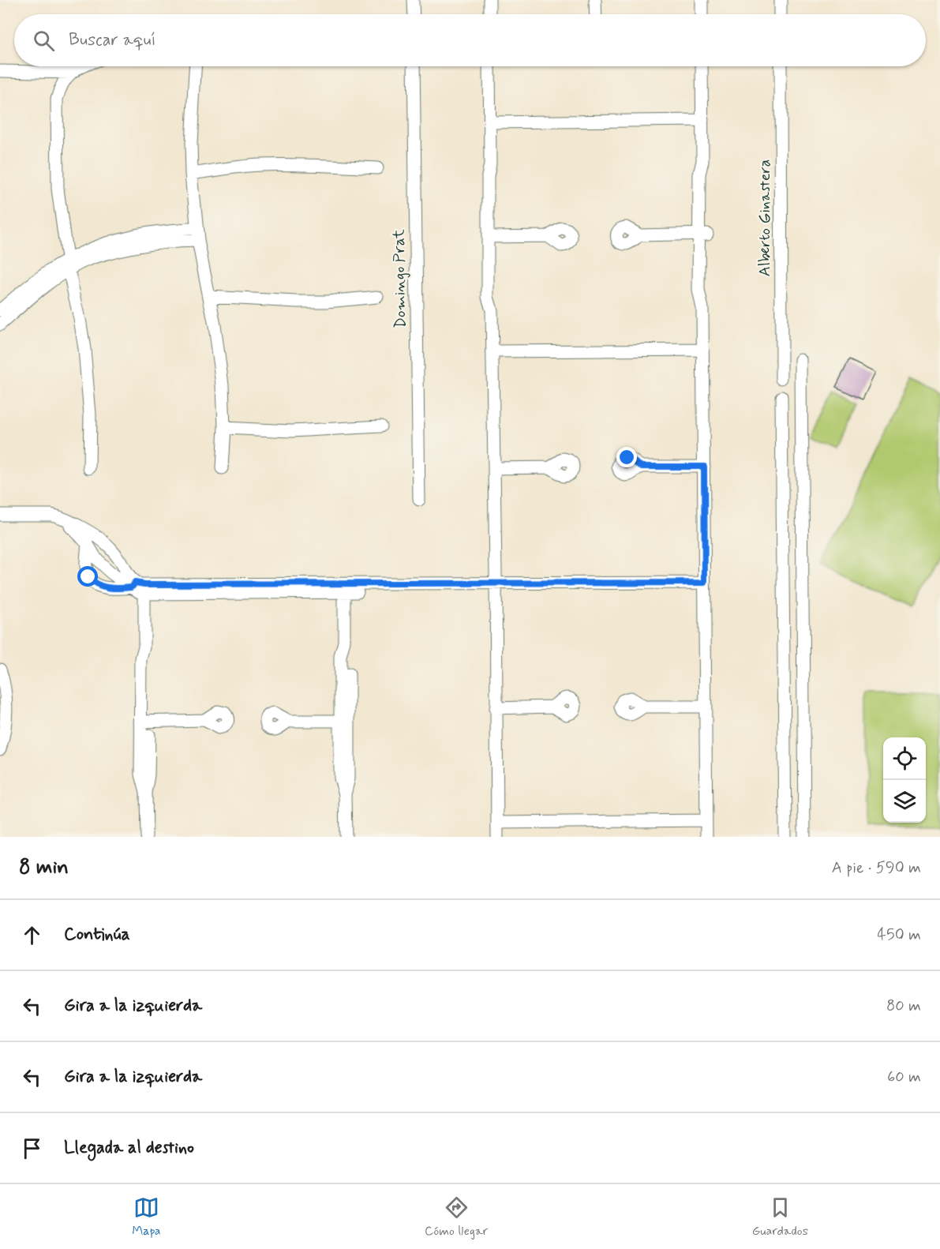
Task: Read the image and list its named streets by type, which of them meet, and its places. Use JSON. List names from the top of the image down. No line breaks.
{"streets":{"street":["Alberto Ginastera","Domingo Prat"]},"page":{"search":"Buscar aquí","heading":["8 min","A pie · 590 m"],"list":[["Continúa","450 m"],["Gira a la izquierda","80 m"],["Gira a la izquierda","60 m"],"Llegada al destino"],"nav":["Mapa","Cómo llegar","Guardados"]}}
